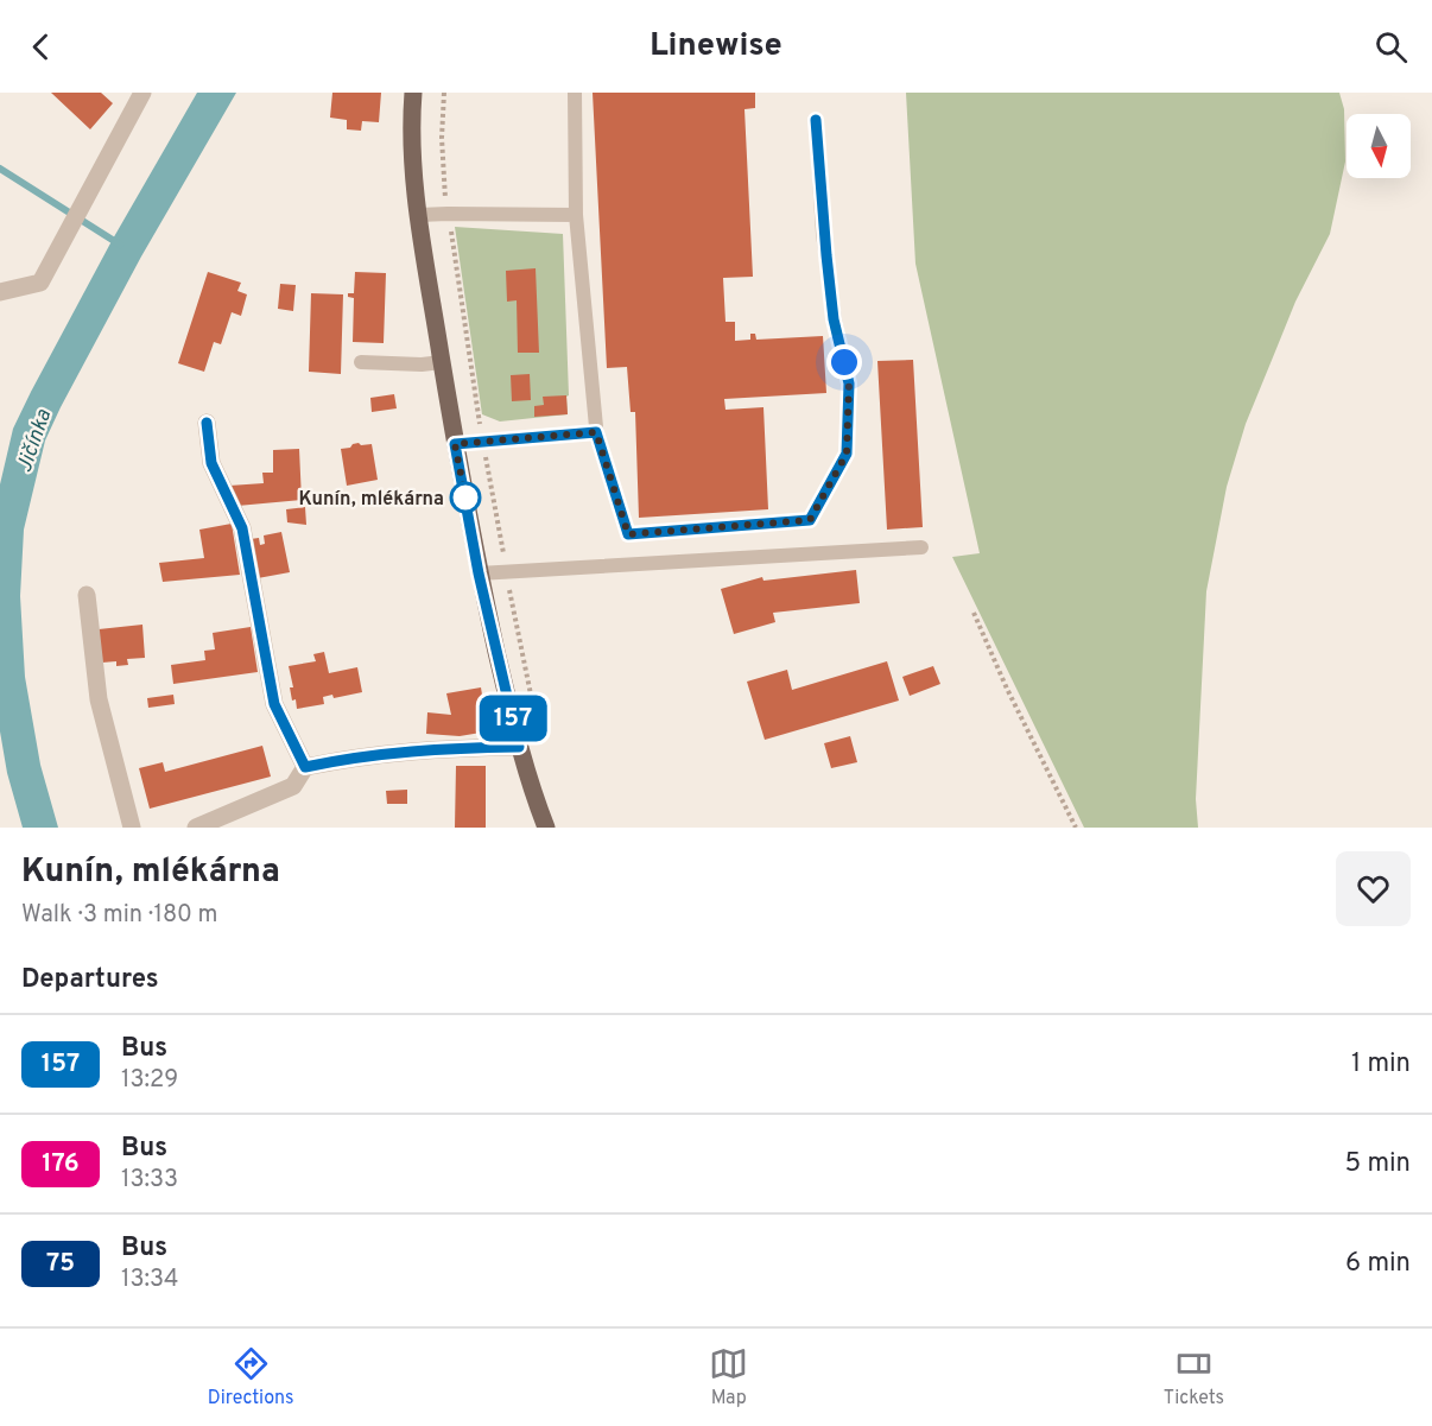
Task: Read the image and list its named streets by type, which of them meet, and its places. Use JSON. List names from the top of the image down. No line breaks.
{"water":["Jičínka"],"places":["Kunín, mlékárna"],"lines":["bus line 157"],"north":"bottom","page":{"header":"Linewise","on_map":"157","heading":[["Kunín, mlékárna","Walk · 3 min · 180 m"],"Departures"],"list":[{"mark":"157","name":"Bus","note":"13:29","value":"1 min"},{"mark":"176","name":"Bus","note":"13:33","value":"5 min"},{"mark":"75","name":"Bus","note":"13:34","value":"6 min"}],"tabs":["Directions","Map","Tickets"]}}
